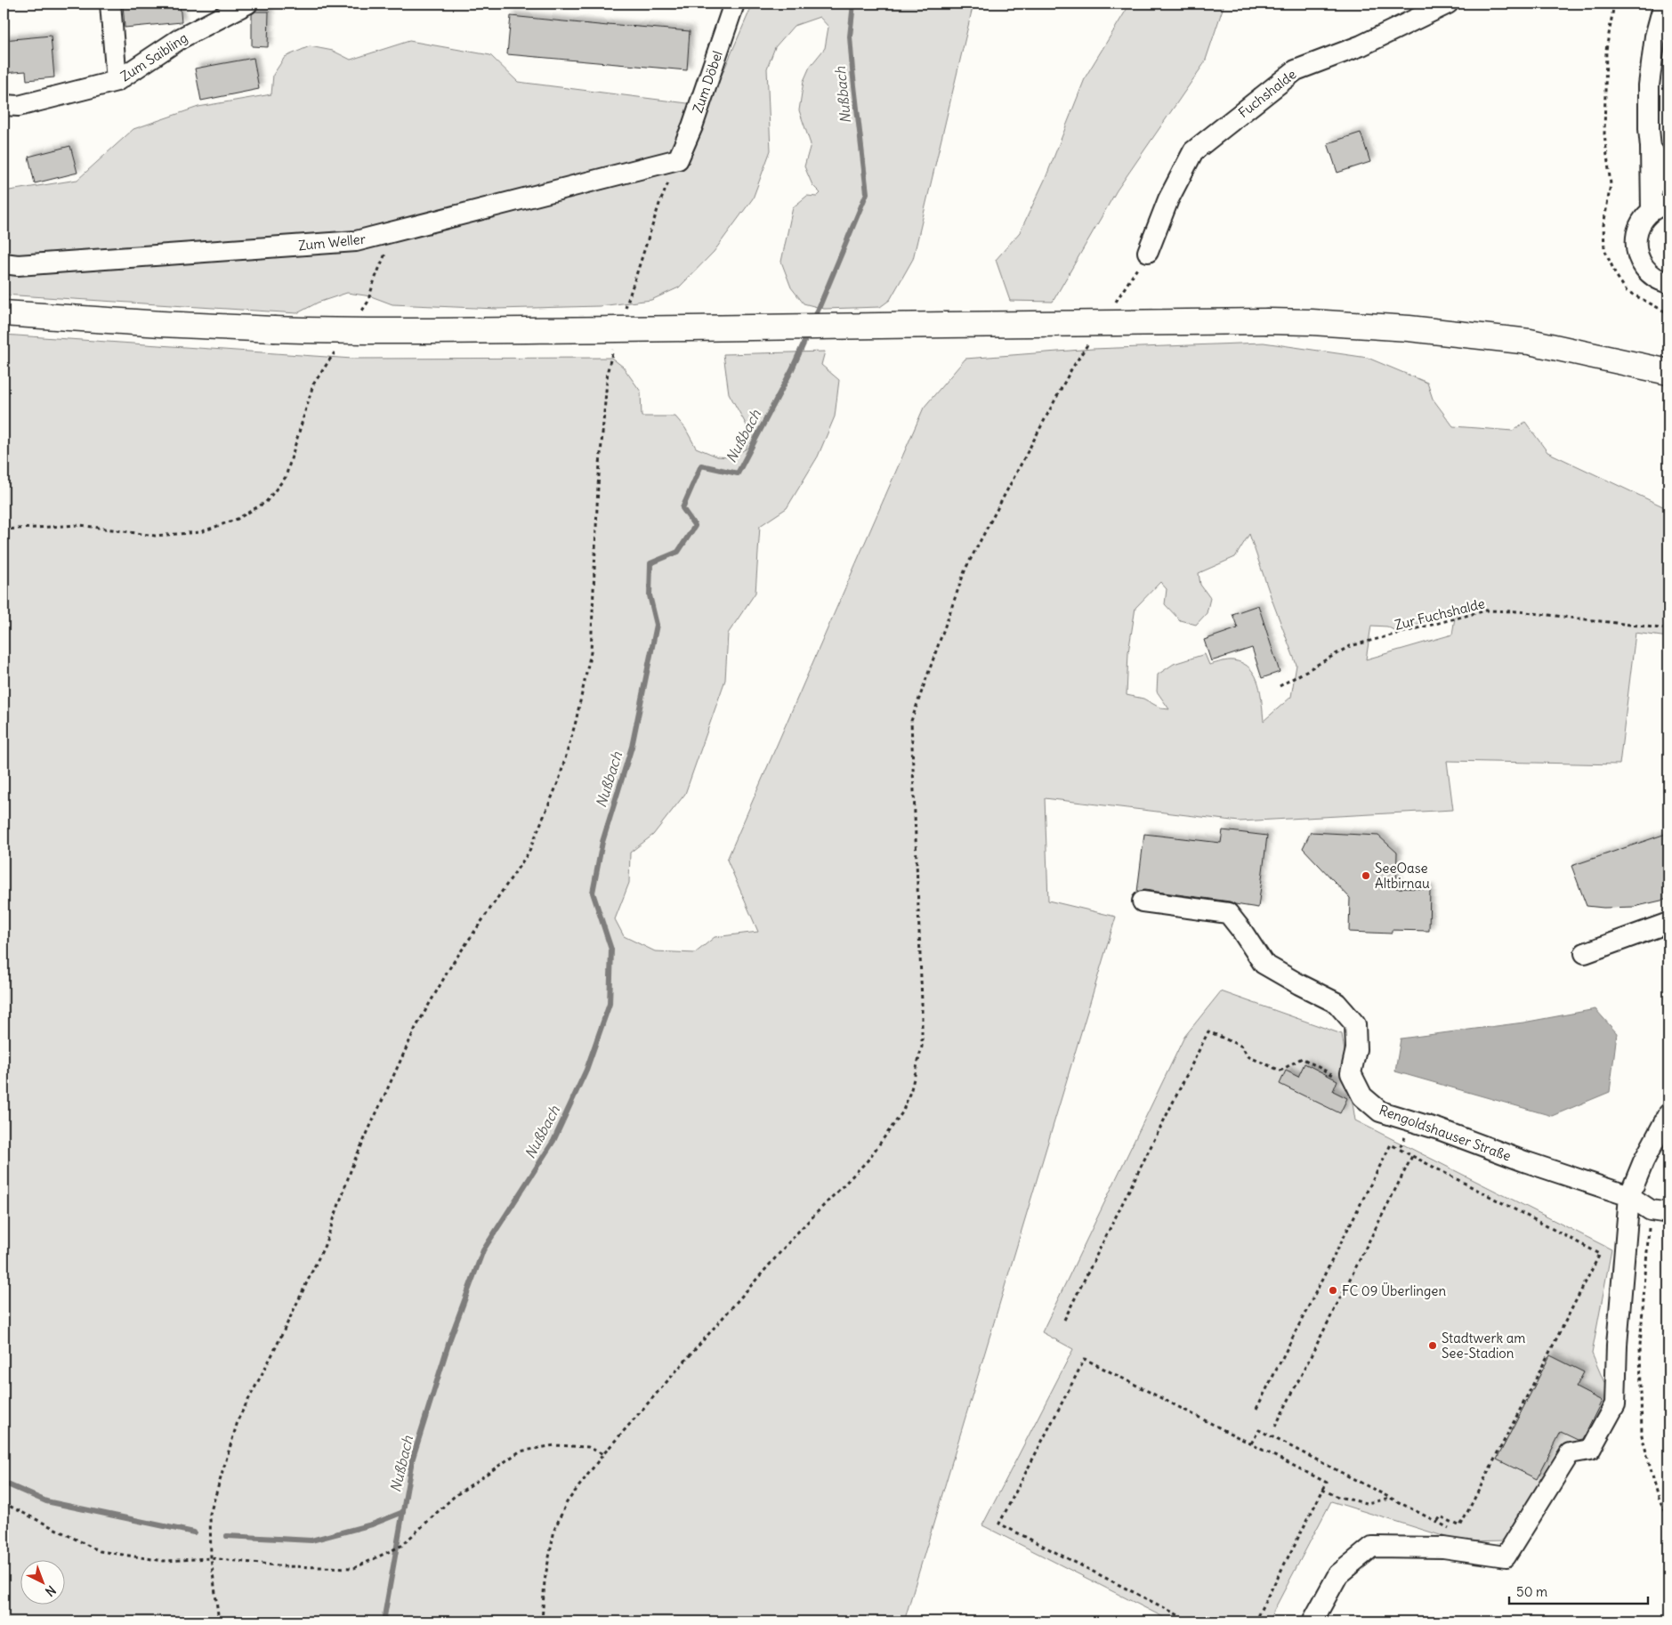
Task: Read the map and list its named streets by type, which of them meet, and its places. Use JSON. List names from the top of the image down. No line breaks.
{"streets":{"street":["Zum Saibling","Zum Döbel","Fuchshalde","Zum Weller","Rengoldshauser Straße"],"path":["Zur Fuchshalde"]},"crossings":[["Zum Döbel","Zum Weller"]],"water":["Nußbach"],"places":["SeeOase Altbirnau","FC 09 Überlingen","Stadtwerk am See-Stadion"],"scale_bar":"50 m","north":"bottom right"}
